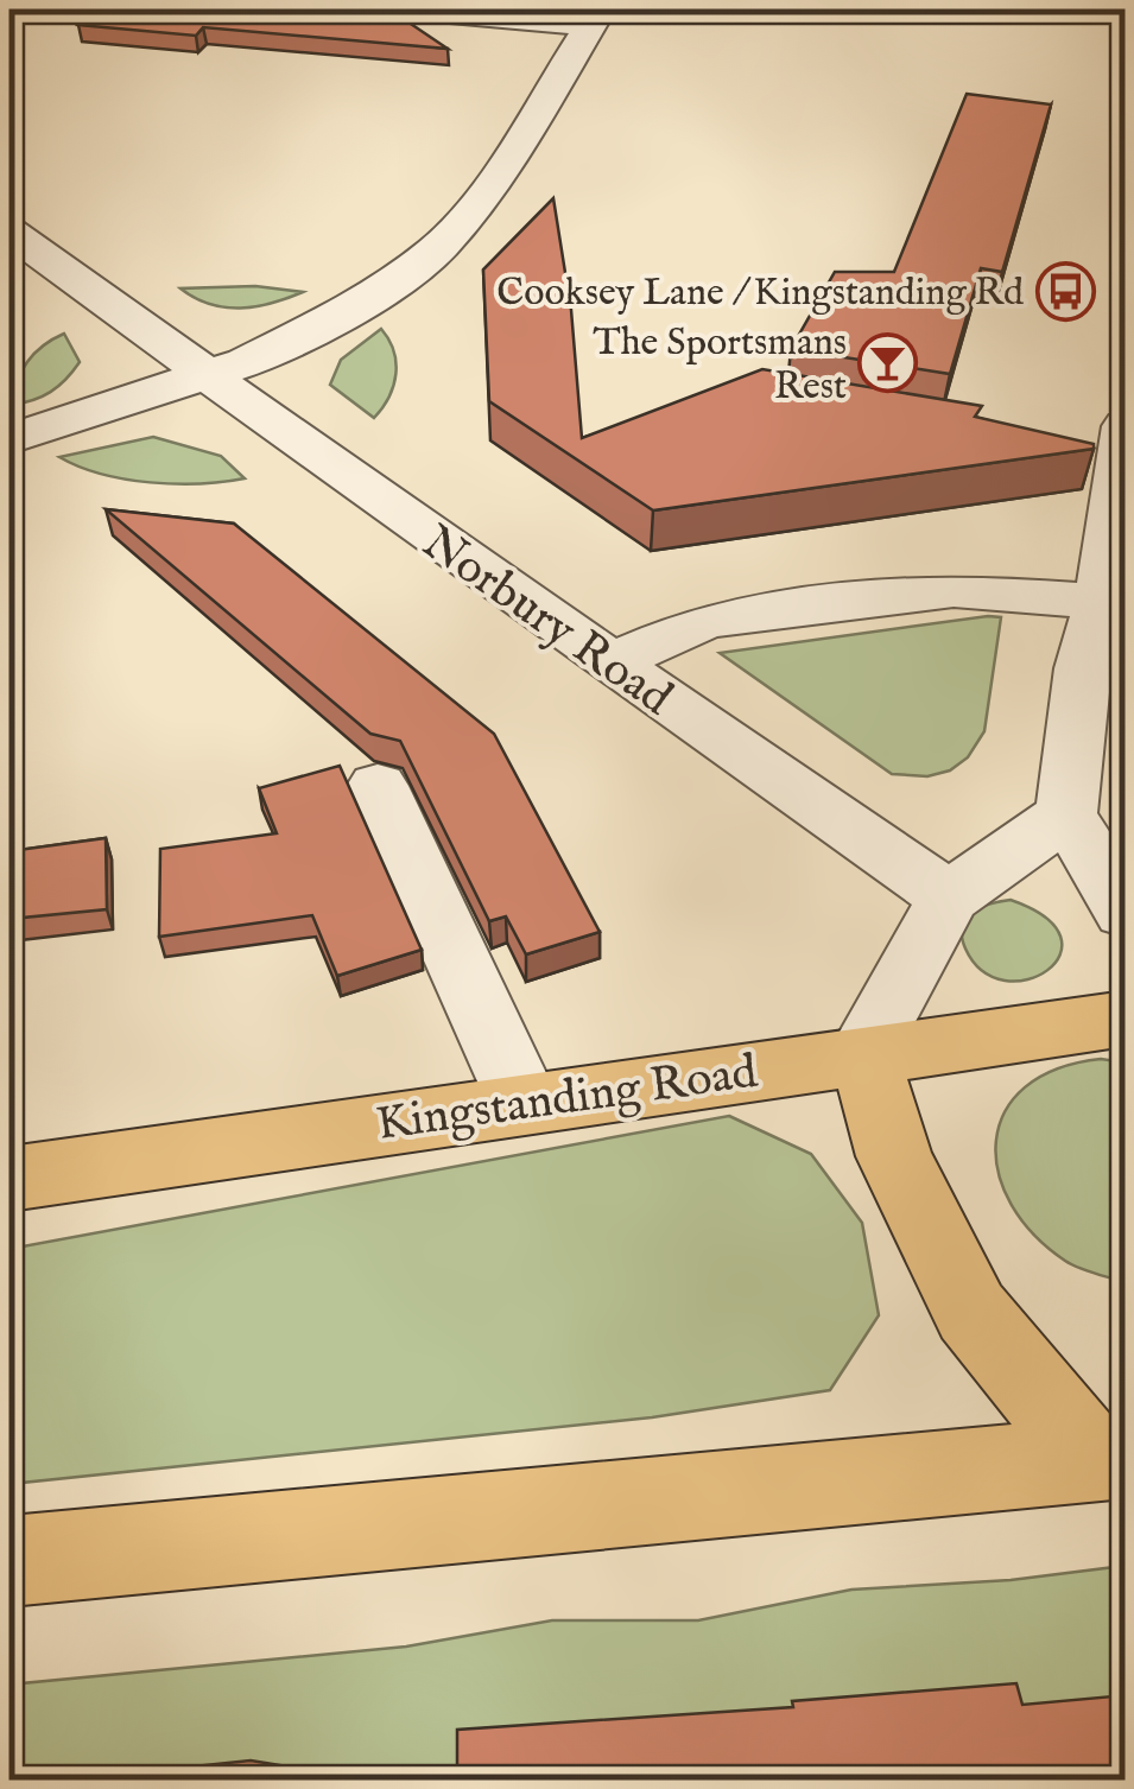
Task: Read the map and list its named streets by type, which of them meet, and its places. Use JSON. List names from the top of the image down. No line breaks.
{"streets":{"main road":["Kingstanding Road"],"street":["Norbury Road"]},"places":{"bus stop":["Cooksey Lane / Kingstanding Rd"],"bar":["The Sportsmans Rest"]}}
